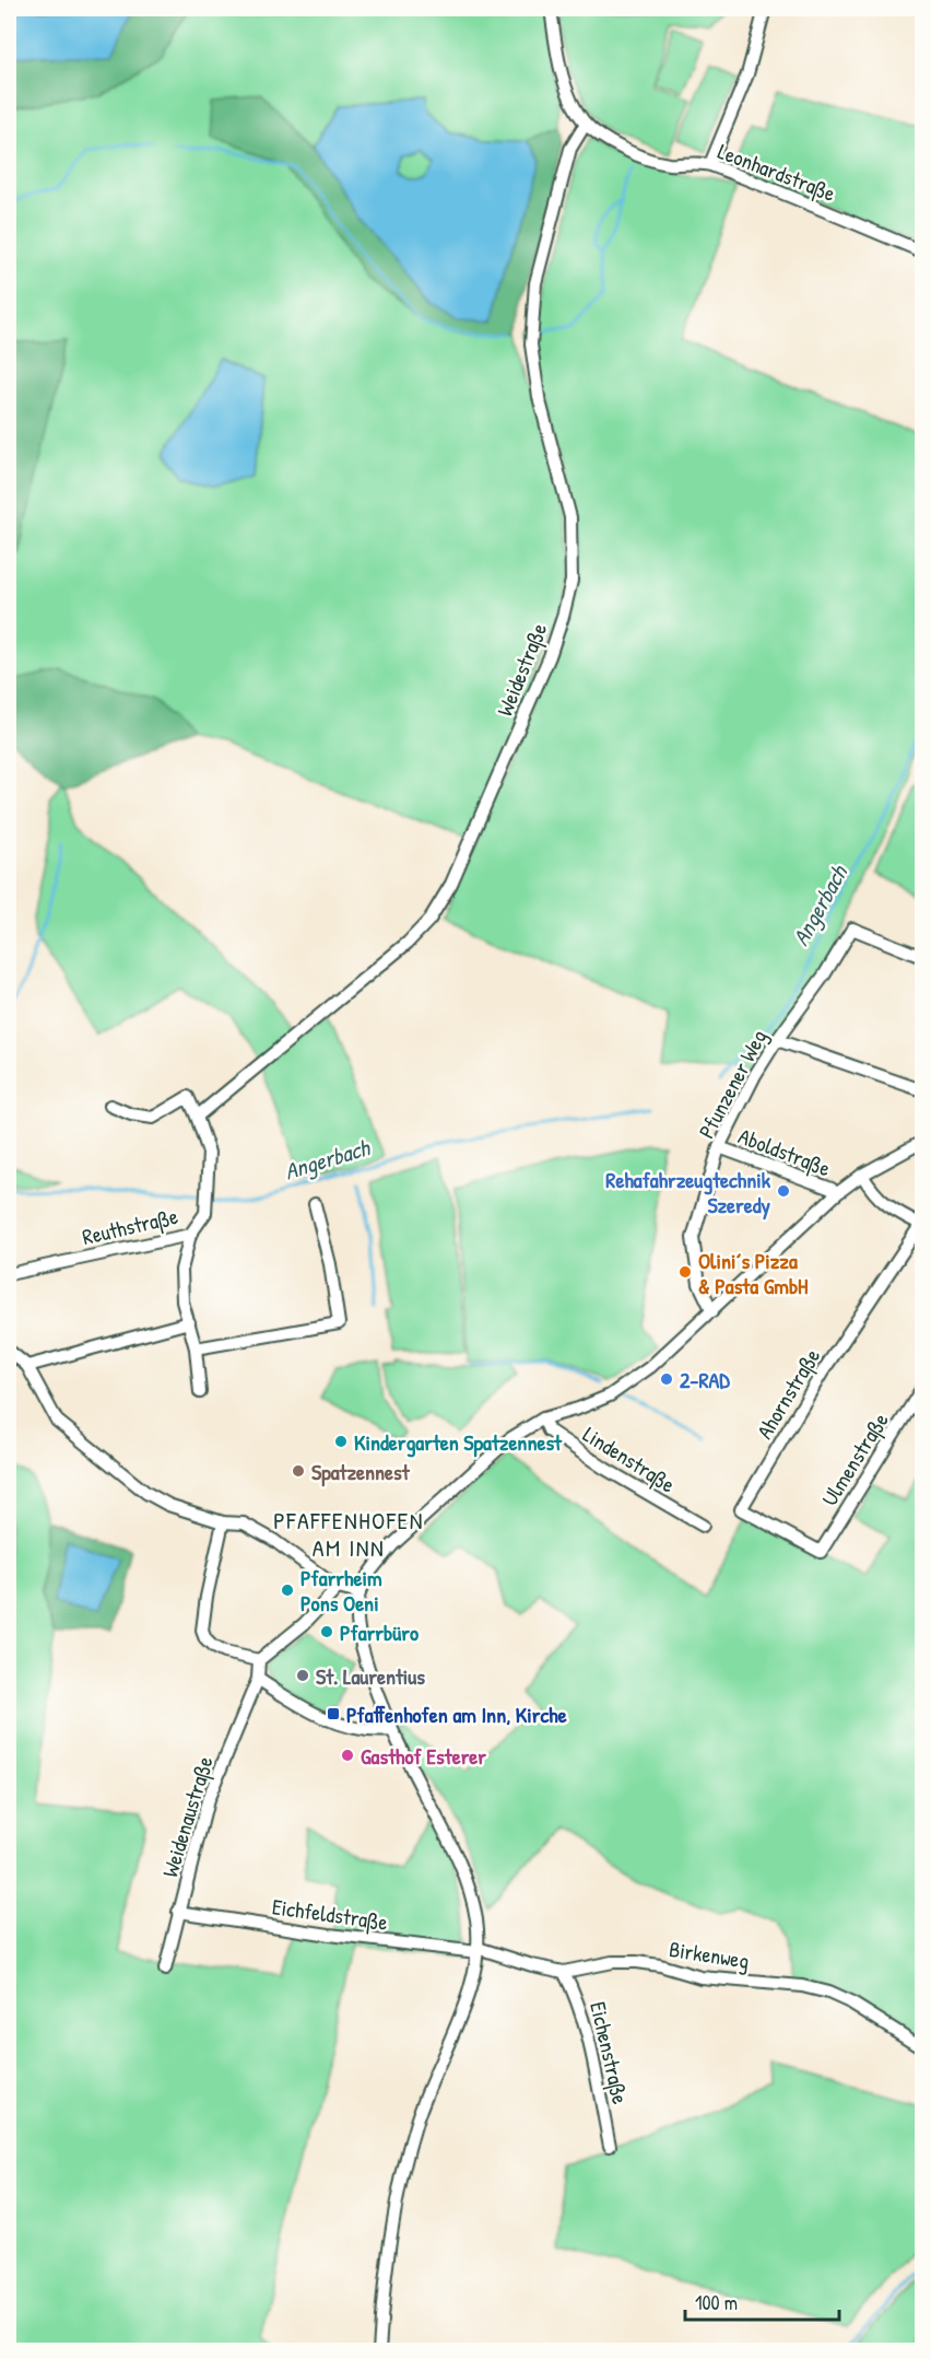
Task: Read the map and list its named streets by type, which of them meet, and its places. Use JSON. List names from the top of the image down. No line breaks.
{"streets":{"street":["Leonhardstraße","Weidestraße","Pfunzener Weg","Aboldstraße","Reuthstraße","Ahornstraße","Lindenstraße","Ulmenstraße","Weidenaustraße","Eichfeldstraße","Birkenweg","Eichenstraße"]},"crossings":[["Leonhardstraße","Weidestraße"],["Weidestraße","Reuthstraße"],["Pfunzener Weg","Aboldstraße"],["Ahornstraße","Ulmenstraße"],["Weidenaustraße","Eichfeldstraße"],["Eichfeldstraße","Birkenweg"],["Birkenweg","Eichenstraße"]],"districts":["PFAFFENHOFEN AM INN"],"water":["Angerbach"],"places":{"other":["Rehafahrzeugtechnik Szeredy","Olini´s Pizza & Pasta GmbH","2-RAD","Kindergarten Spatzennest","Spatzennest","Pfarrheim Pons Oeni","Pfarrbüro","St. Laurentius","Gasthof Esterer"],"transit":["Pfaffenhofen am Inn, Kirche"]},"scale_bar":"100 m"}
